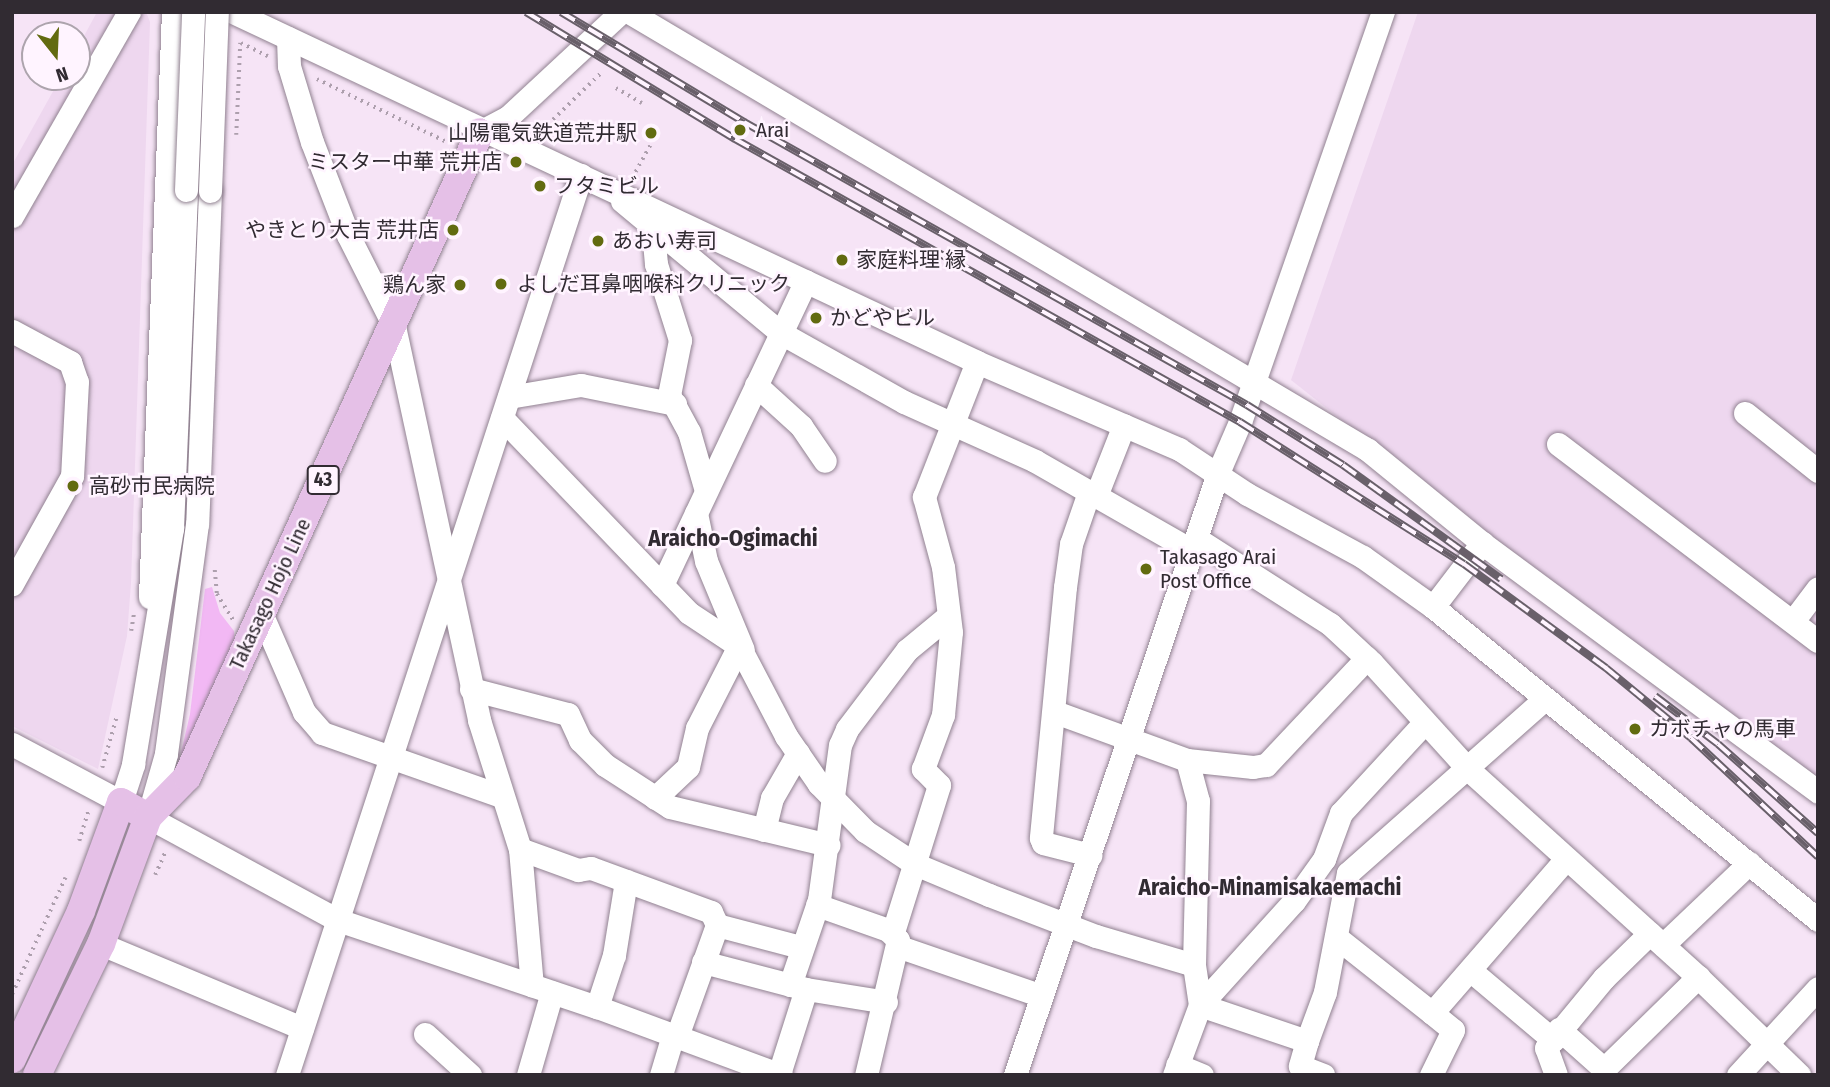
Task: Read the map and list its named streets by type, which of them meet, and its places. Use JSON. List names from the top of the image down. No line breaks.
{"streets":{"main road":["43","Takasago Hojo Line"]},"districts":["Araicho-Ogimachi","Araicho-Minamisakaemachi"],"places":["Arai","山陽電気鉄道荒井駅","ミスター中華 荒井店","フタミビル","やきとり大吉 荒井店","あおい寿司","家庭料理 縁","よしだ耳鼻咽喉科クリニック","鶏ん家","かどやビル","高砂市民病院","Takasago Arai Post Office","カボチャの馬車"],"north":"bottom"}
